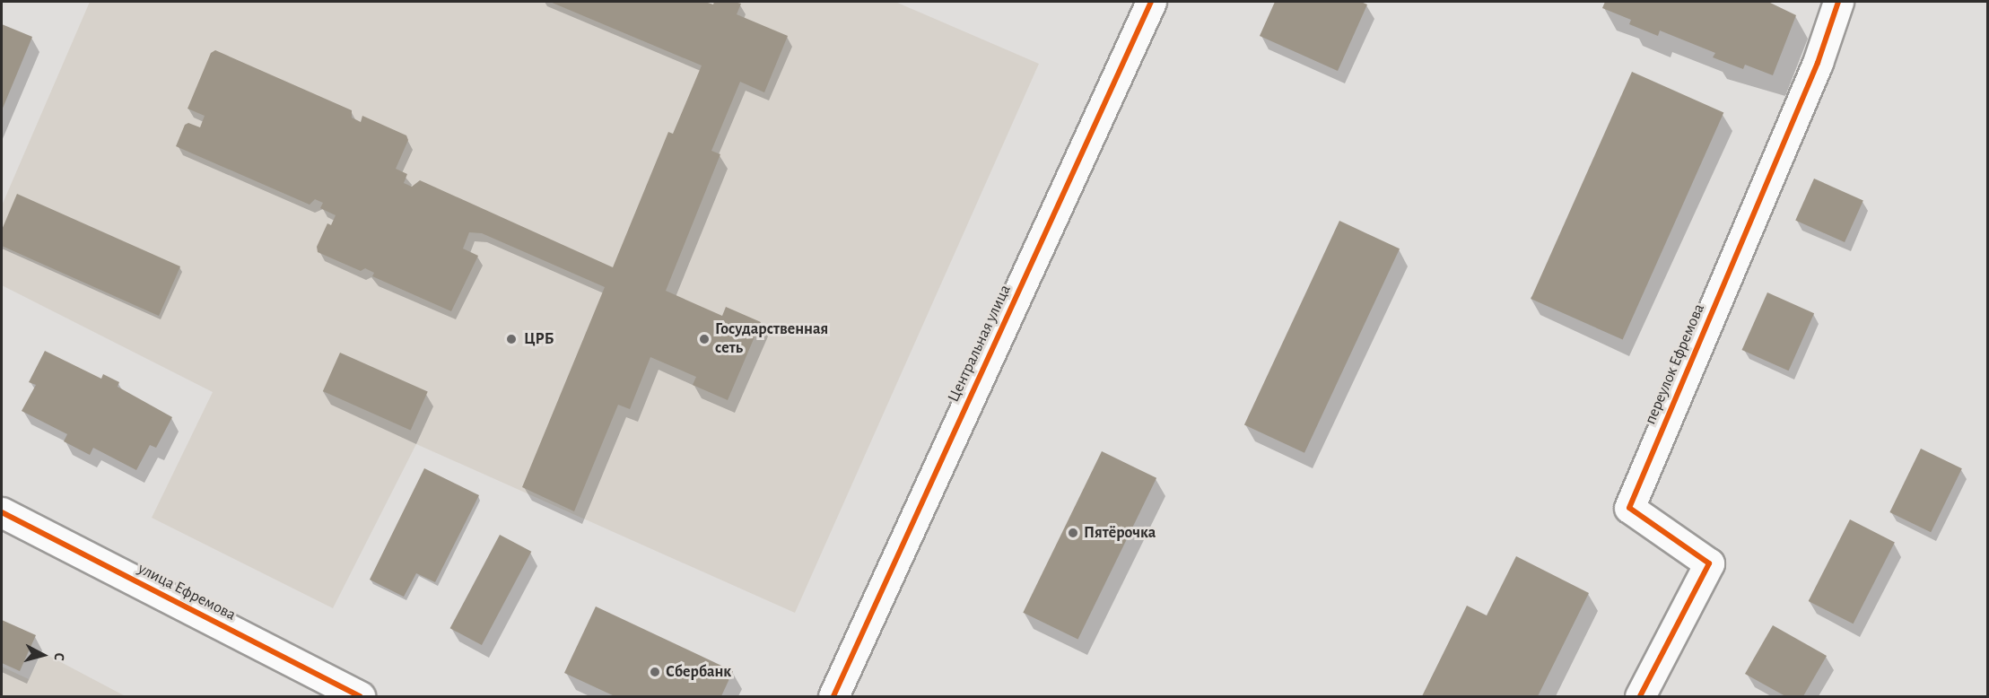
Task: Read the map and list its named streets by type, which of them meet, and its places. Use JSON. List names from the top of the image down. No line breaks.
{"streets":{"street":["Центральная улица","переулок Ефремова","улица Ефремова"]},"places":["ЦРБ","Государственная сеть","Пятёрочка","Сбербанк"],"north":"right"}
